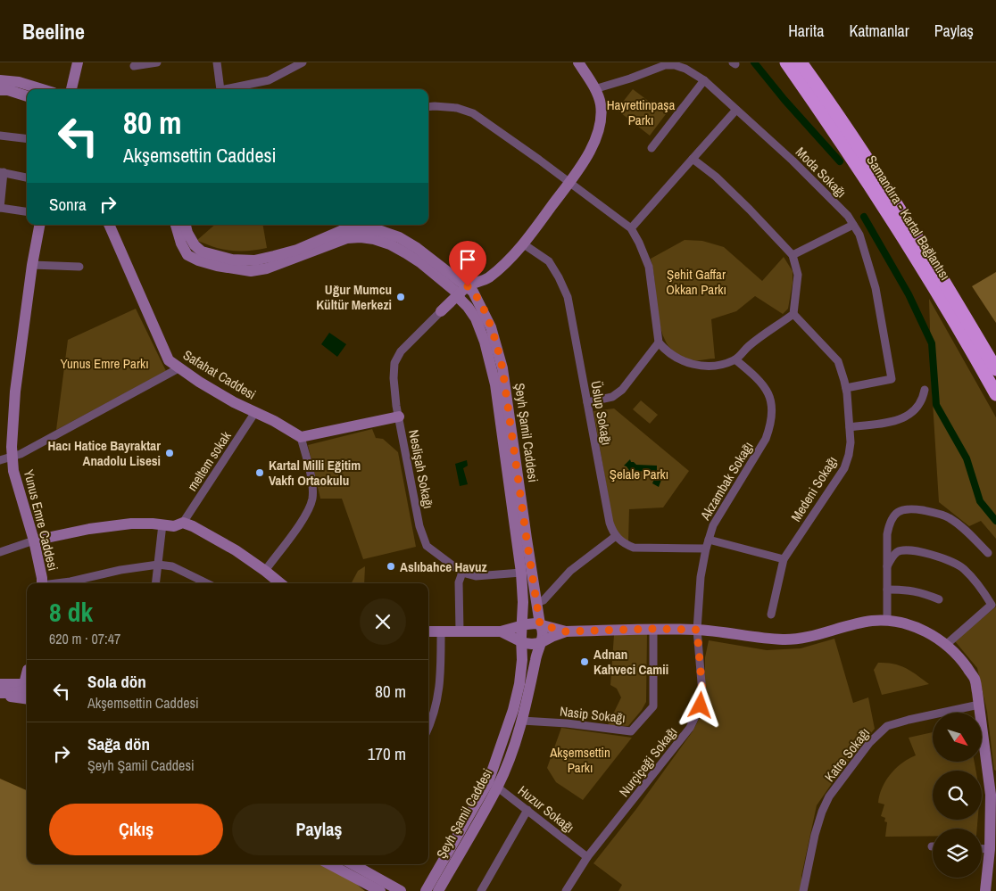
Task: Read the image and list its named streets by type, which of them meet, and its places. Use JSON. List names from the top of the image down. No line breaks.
{"streets":{"highway":["Samandıra - Kartal Bağlantısı"],"street":["Moda Sokağı","Safahat Caddesi","Üslup Sokağı","Şeyh Şamil Caddesi","meltem sokak","Neslişah Sokağı","Akzambak Sokağı","Medeni Sokağı","Yunus Emre Caddesi","Nasip Sokağı","Katre Sokağı","Nurçiçeği Sokağı","Huzur Sokağı"]},"crossings":[["Moda Sokağı","Medeni Sokağı"],["Safahat Caddesi","meltem sokak"],["Şeyh Şamil Caddesi","Neslişah Sokağı"],["Şeyh Şamil Caddesi","Nasip Sokağı"],["Şeyh Şamil Caddesi","Huzur Sokağı"],["Akzambak Sokağı","Nurçiçeği Sokağı"],["Nurçiçeği Sokağı","Huzur Sokağı"]],"parks":["Hayrettinpaşa Parkı","Şehit Gaffar Okkan Parkı","Yunus Emre Parkı","Şelale Parkı","Akşemsettin Parkı"],"places":["Uğur Mumcu Kültür Merkezi","Hacı Hatice Bayraktar Anadolu Lisesi","Kartal Milli Eğitim Vakfı Ortaokulu","Aslıbahce Havuz","Adnan Kahveci Camii"],"north":"bottom right","page":{"header":"Beeline","nav":["Harita","Katmanlar","Paylaş"],"turn":["80 m","Akşemsettin Caddesi"],"then":"Sonra","heading":["8 dk","620 m · 07:47"],"list":[{"name":"Sola dön","note":"Akşemsettin Caddesi","value":"80 m"},{"name":"Sağa dön","note":"Şeyh Şamil Caddesi","value":"170 m"}],"buttons":["Çıkış","Paylaş"]}}
